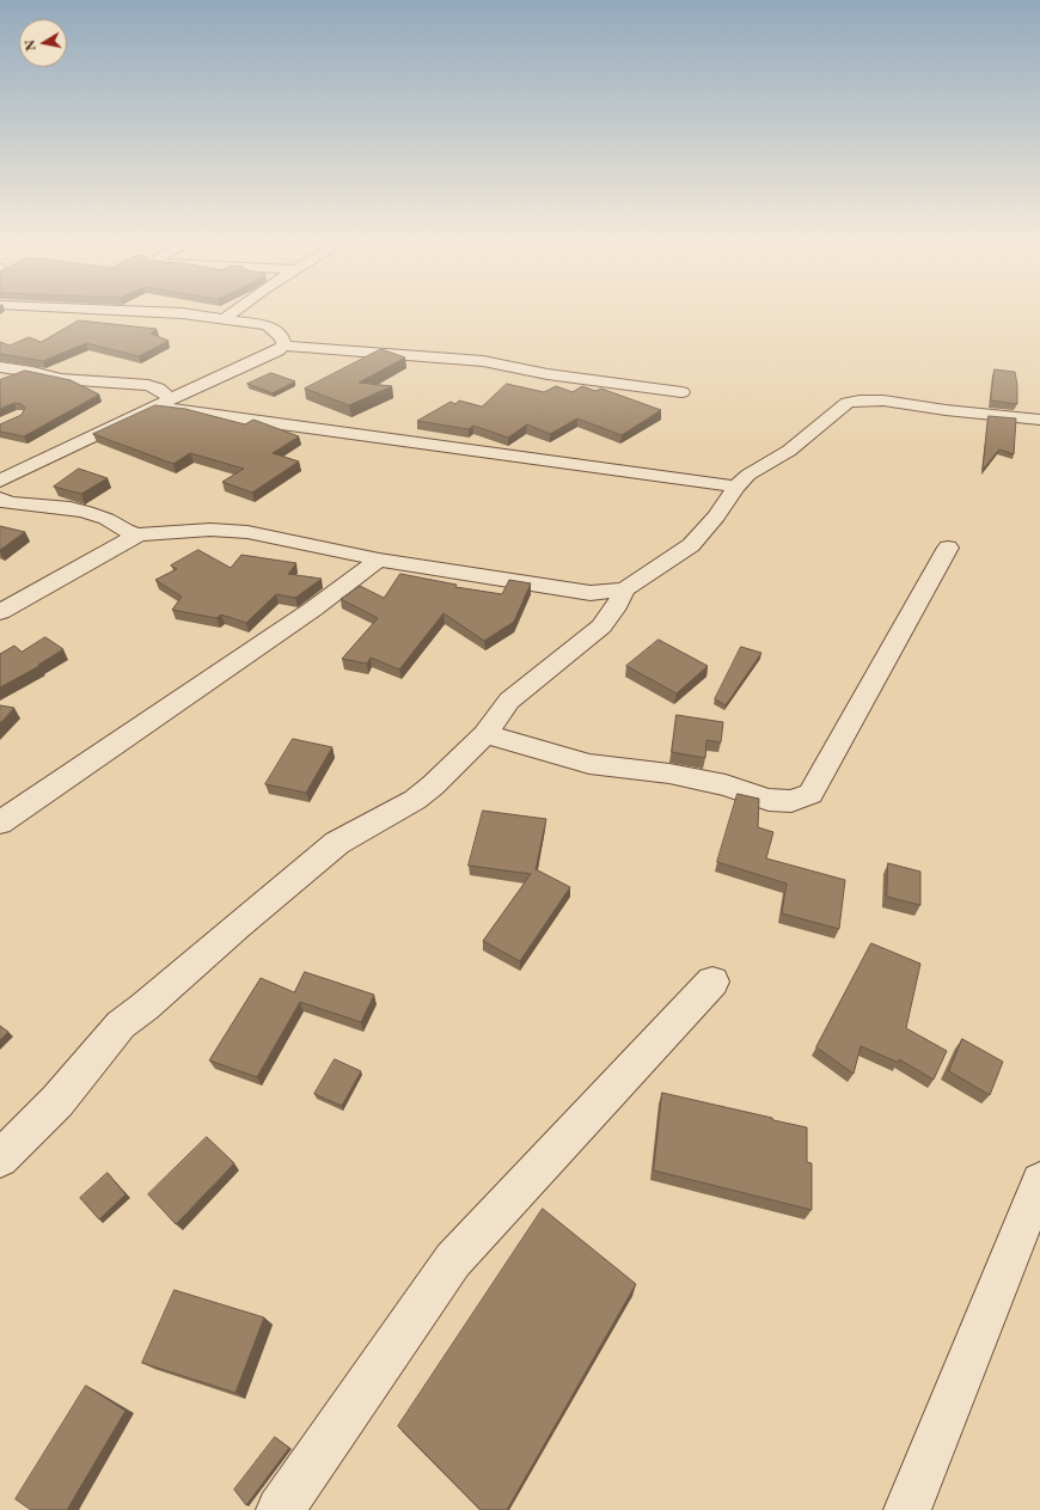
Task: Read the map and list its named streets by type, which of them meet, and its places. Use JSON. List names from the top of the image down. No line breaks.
{"north":"left"}
